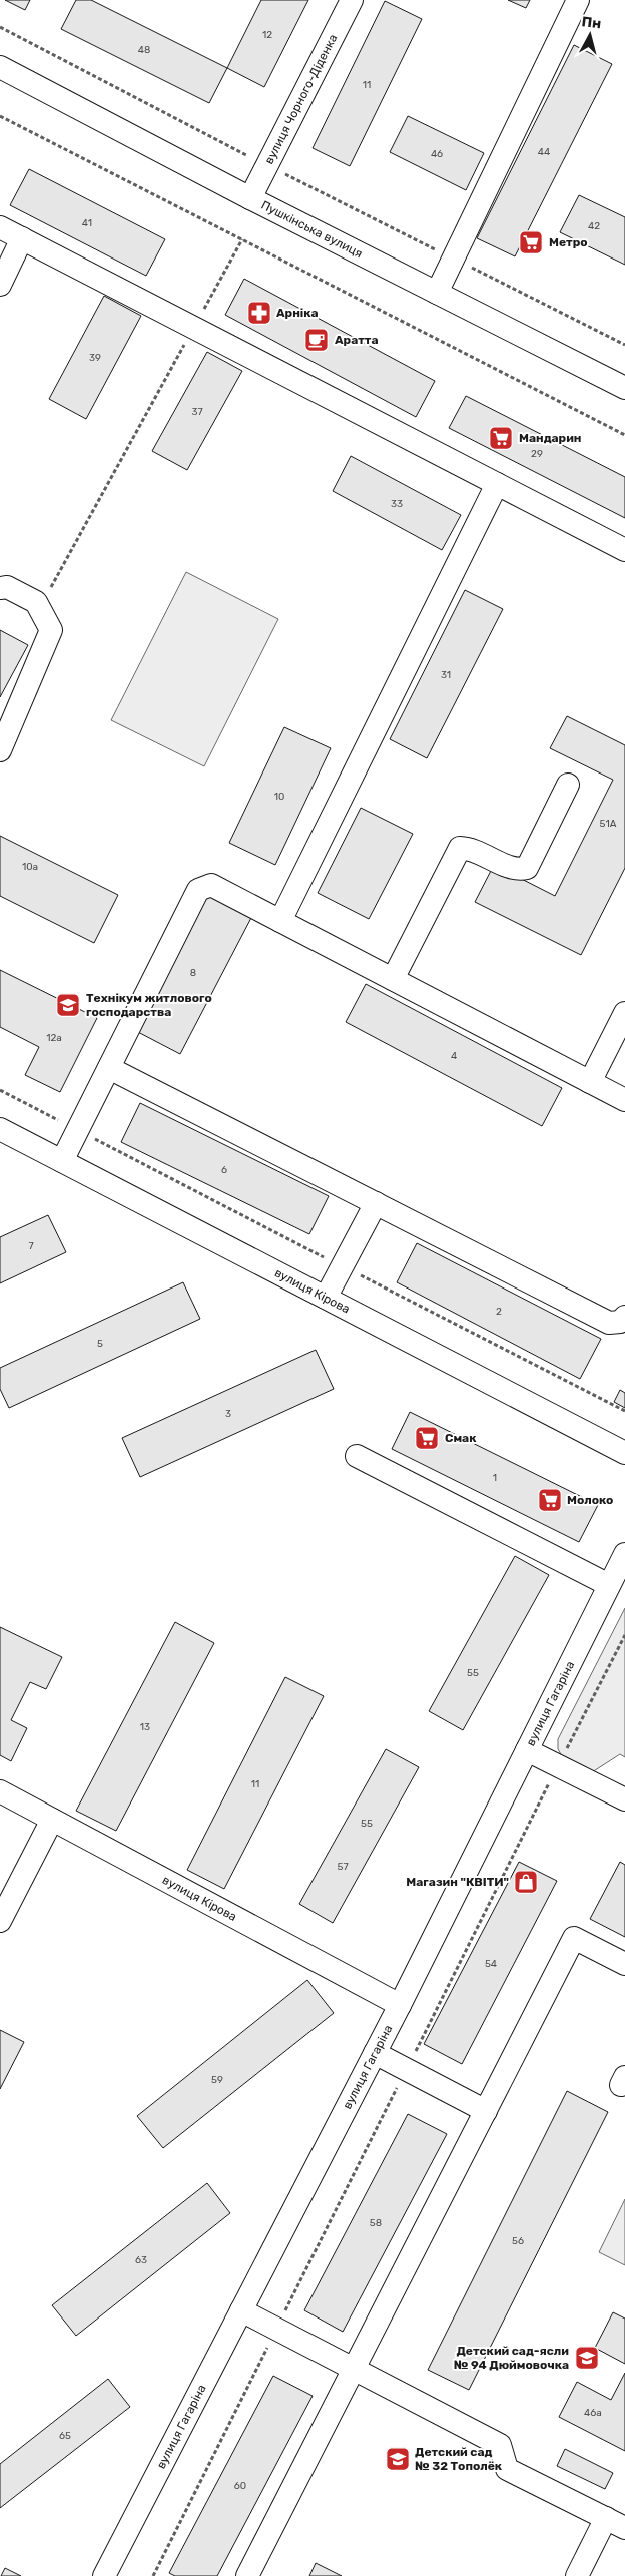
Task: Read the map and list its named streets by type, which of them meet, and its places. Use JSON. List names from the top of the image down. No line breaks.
{"streets":{"street":["вулиця Чорного-Діденка","Пушкінська вулиця","вулиця Кірова","вулиця Гагаріна"]},"crossings":[["вулиця Чорного-Діденка","Пушкінська вулиця"],["вулиця Кірова","вулиця Гагаріна"]],"places":{"supermarket":["Метро","Мандарин","Смак","Молоко"],"pharmacy":["Арніка"],"cafe":["Аратта"],"school or university":["Технікум житлового господарства","Детский сад-ясли № 94 Дюймовочка","Детский сад № 32 Тополёк"],"shop":["Магазин \"КВІТИ\""]},"house_numbers":["12","48","11","44","46","41","42","39","37","29","33","31","10","51А","10а","8","12а","4","6","7","2","5","3","1","55","13","11","55","57","54","59","58","56","63","46а","65","60"],"north":"top"}
